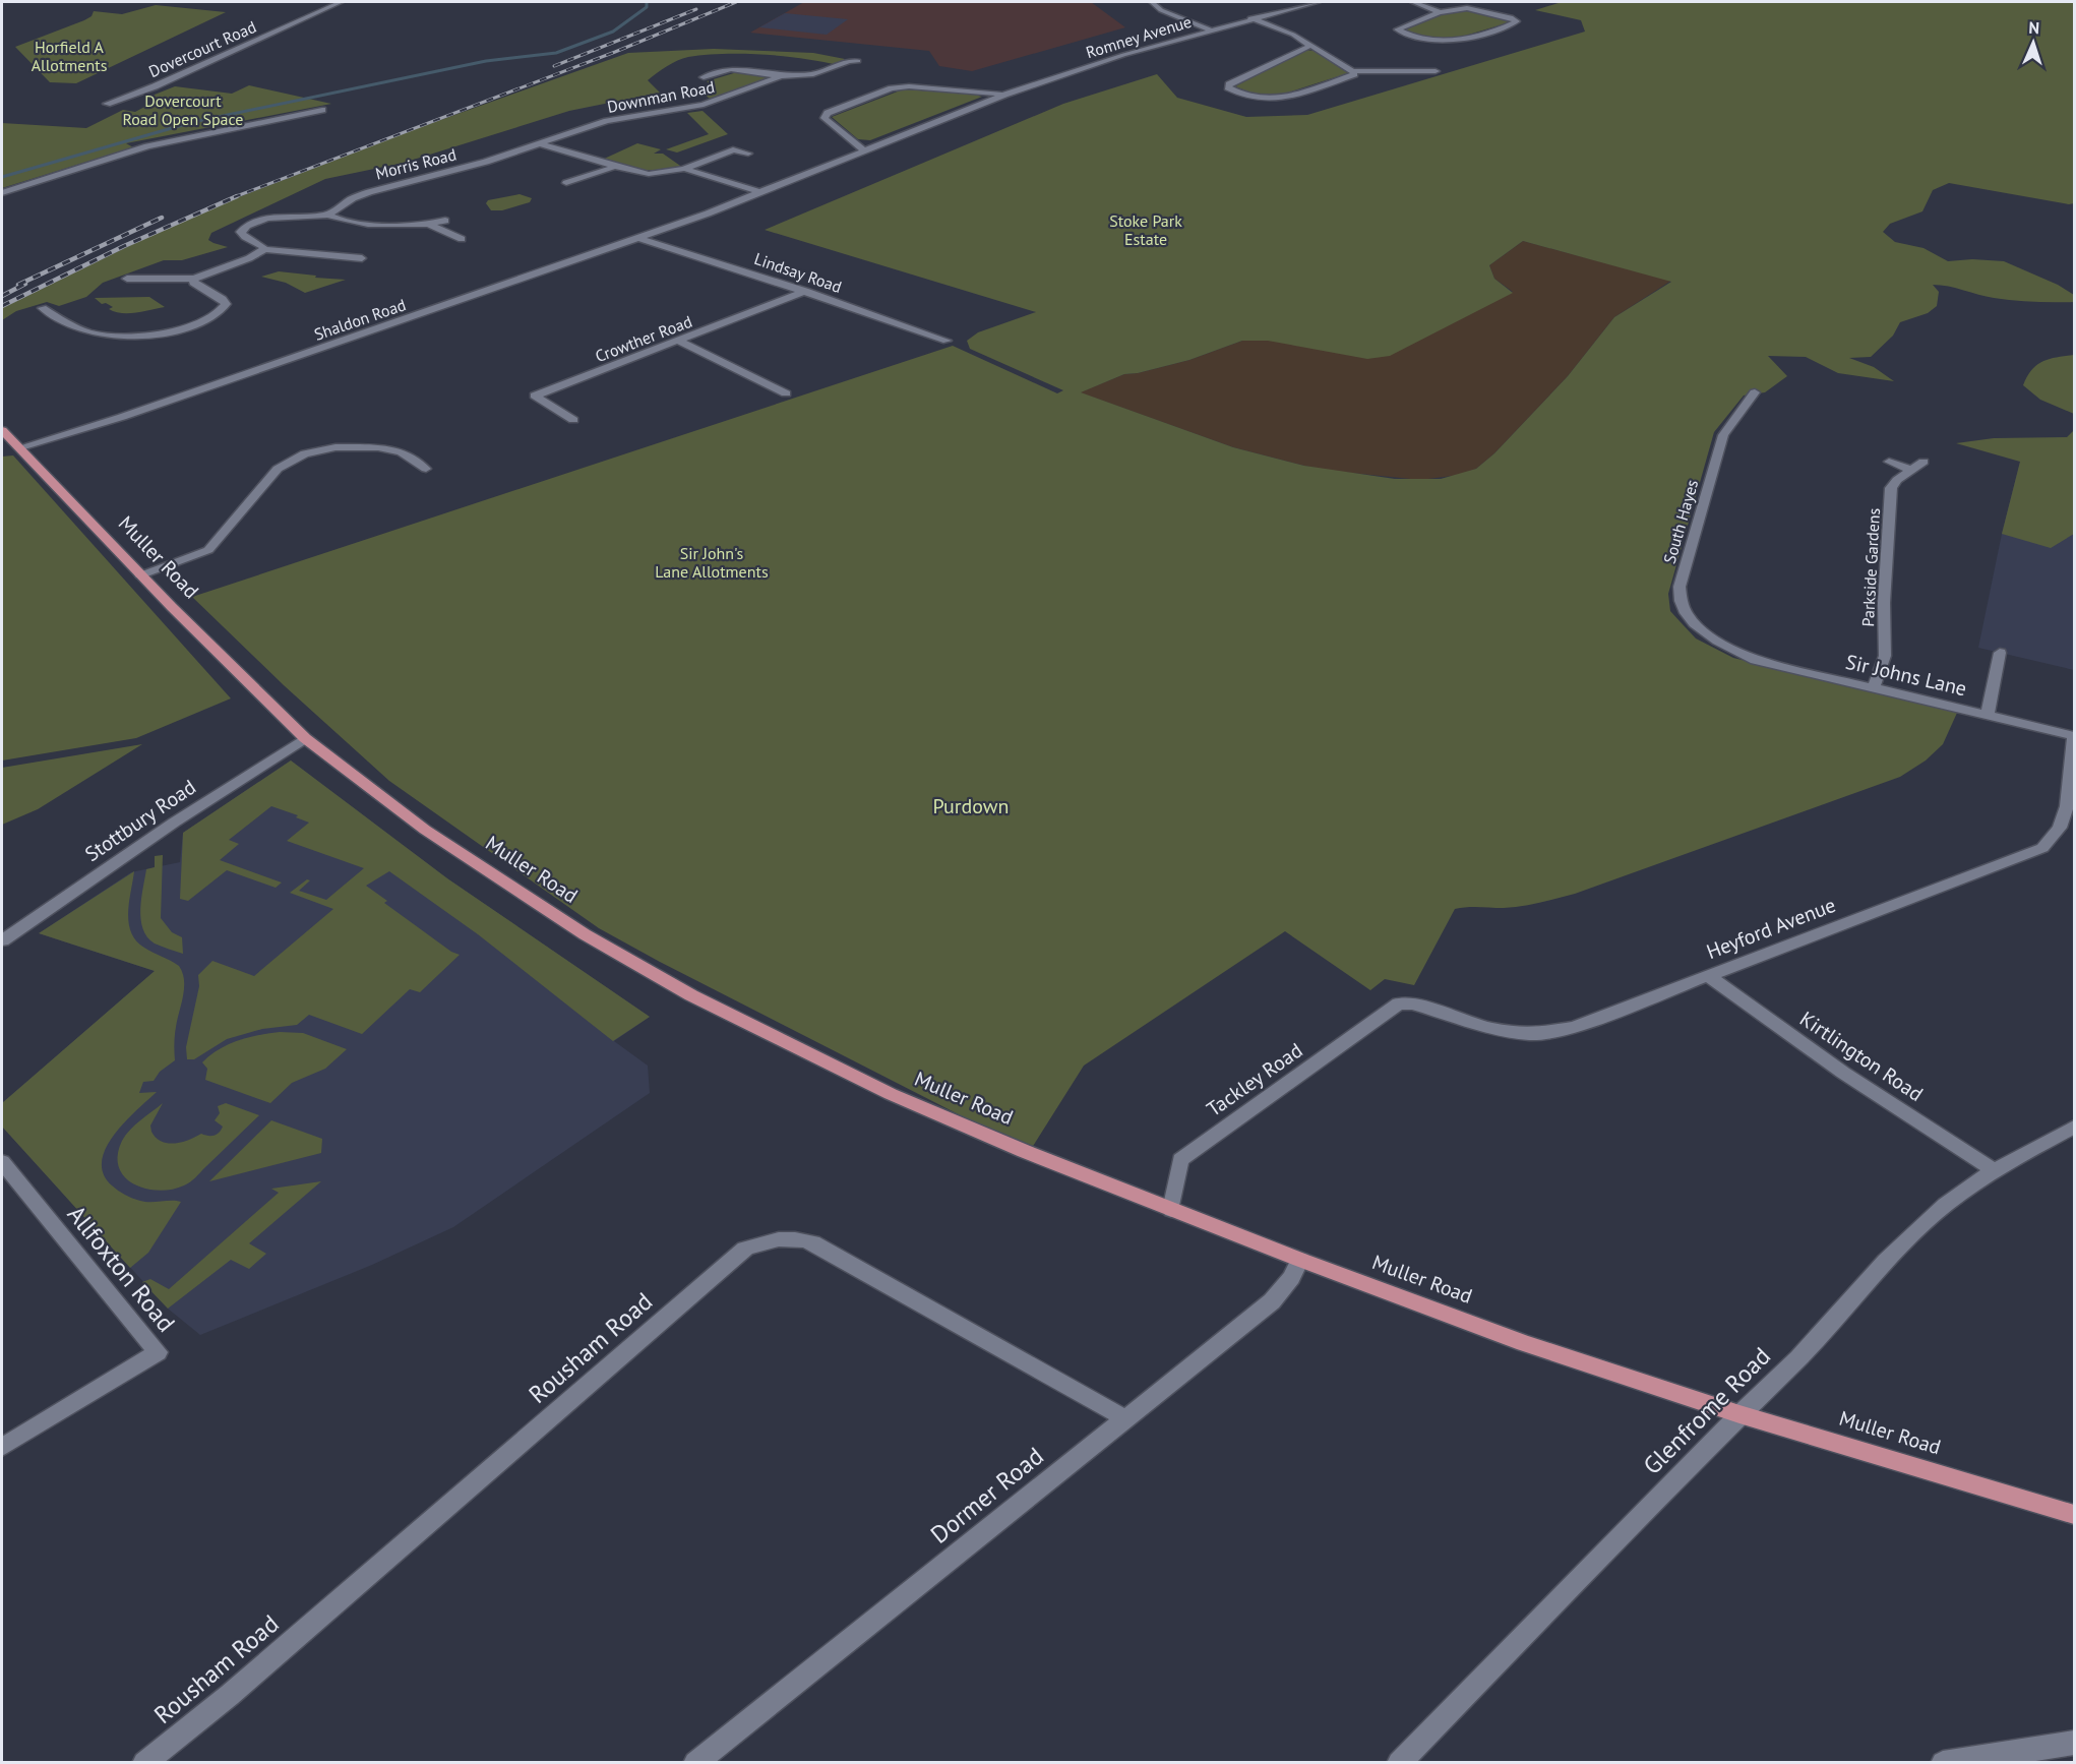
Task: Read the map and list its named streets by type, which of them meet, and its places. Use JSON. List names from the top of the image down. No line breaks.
{"streets":{"main road":["Muller Road"],"street":["Romney Avenue","Dovercourt Road","Downman Road","Morris Road","Lindsay Road","Shaldon Road","Crowther Road","South Hayes","Parkside Gardens","Sir Johns Lane","Stottbury Road","Heyford Avenue","Kirtlington Road","Tackley Road","Allfoxton Road","Rousham Road","Glenfrome Road","Dormer Road"]},"crossings":[["Romney Avenue","Shaldon Road"],["Downman Road","Morris Road"],["Lindsay Road","Shaldon Road"],["Lindsay Road","Crowther Road"],["Shaldon Road","Muller Road"],["South Hayes","Sir Johns Lane"],["Muller Road","Stottbury Road"],["Muller Road","Tackley Road"],["Muller Road","Glenfrome Road"],["Muller Road","Dormer Road"],["Parkside Gardens","Sir Johns Lane"],["Sir Johns Lane","Heyford Avenue"],["Heyford Avenue","Kirtlington Road"],["Heyford Avenue","Tackley Road"],["Kirtlington Road","Glenfrome Road"],["Rousham Road","Dormer Road"]],"parks":["Horfield A Allotments","Dovercourt Road Open Space","Stoke Park Estate","Sir John's Lane Allotments","Purdown"],"north":"top"}
